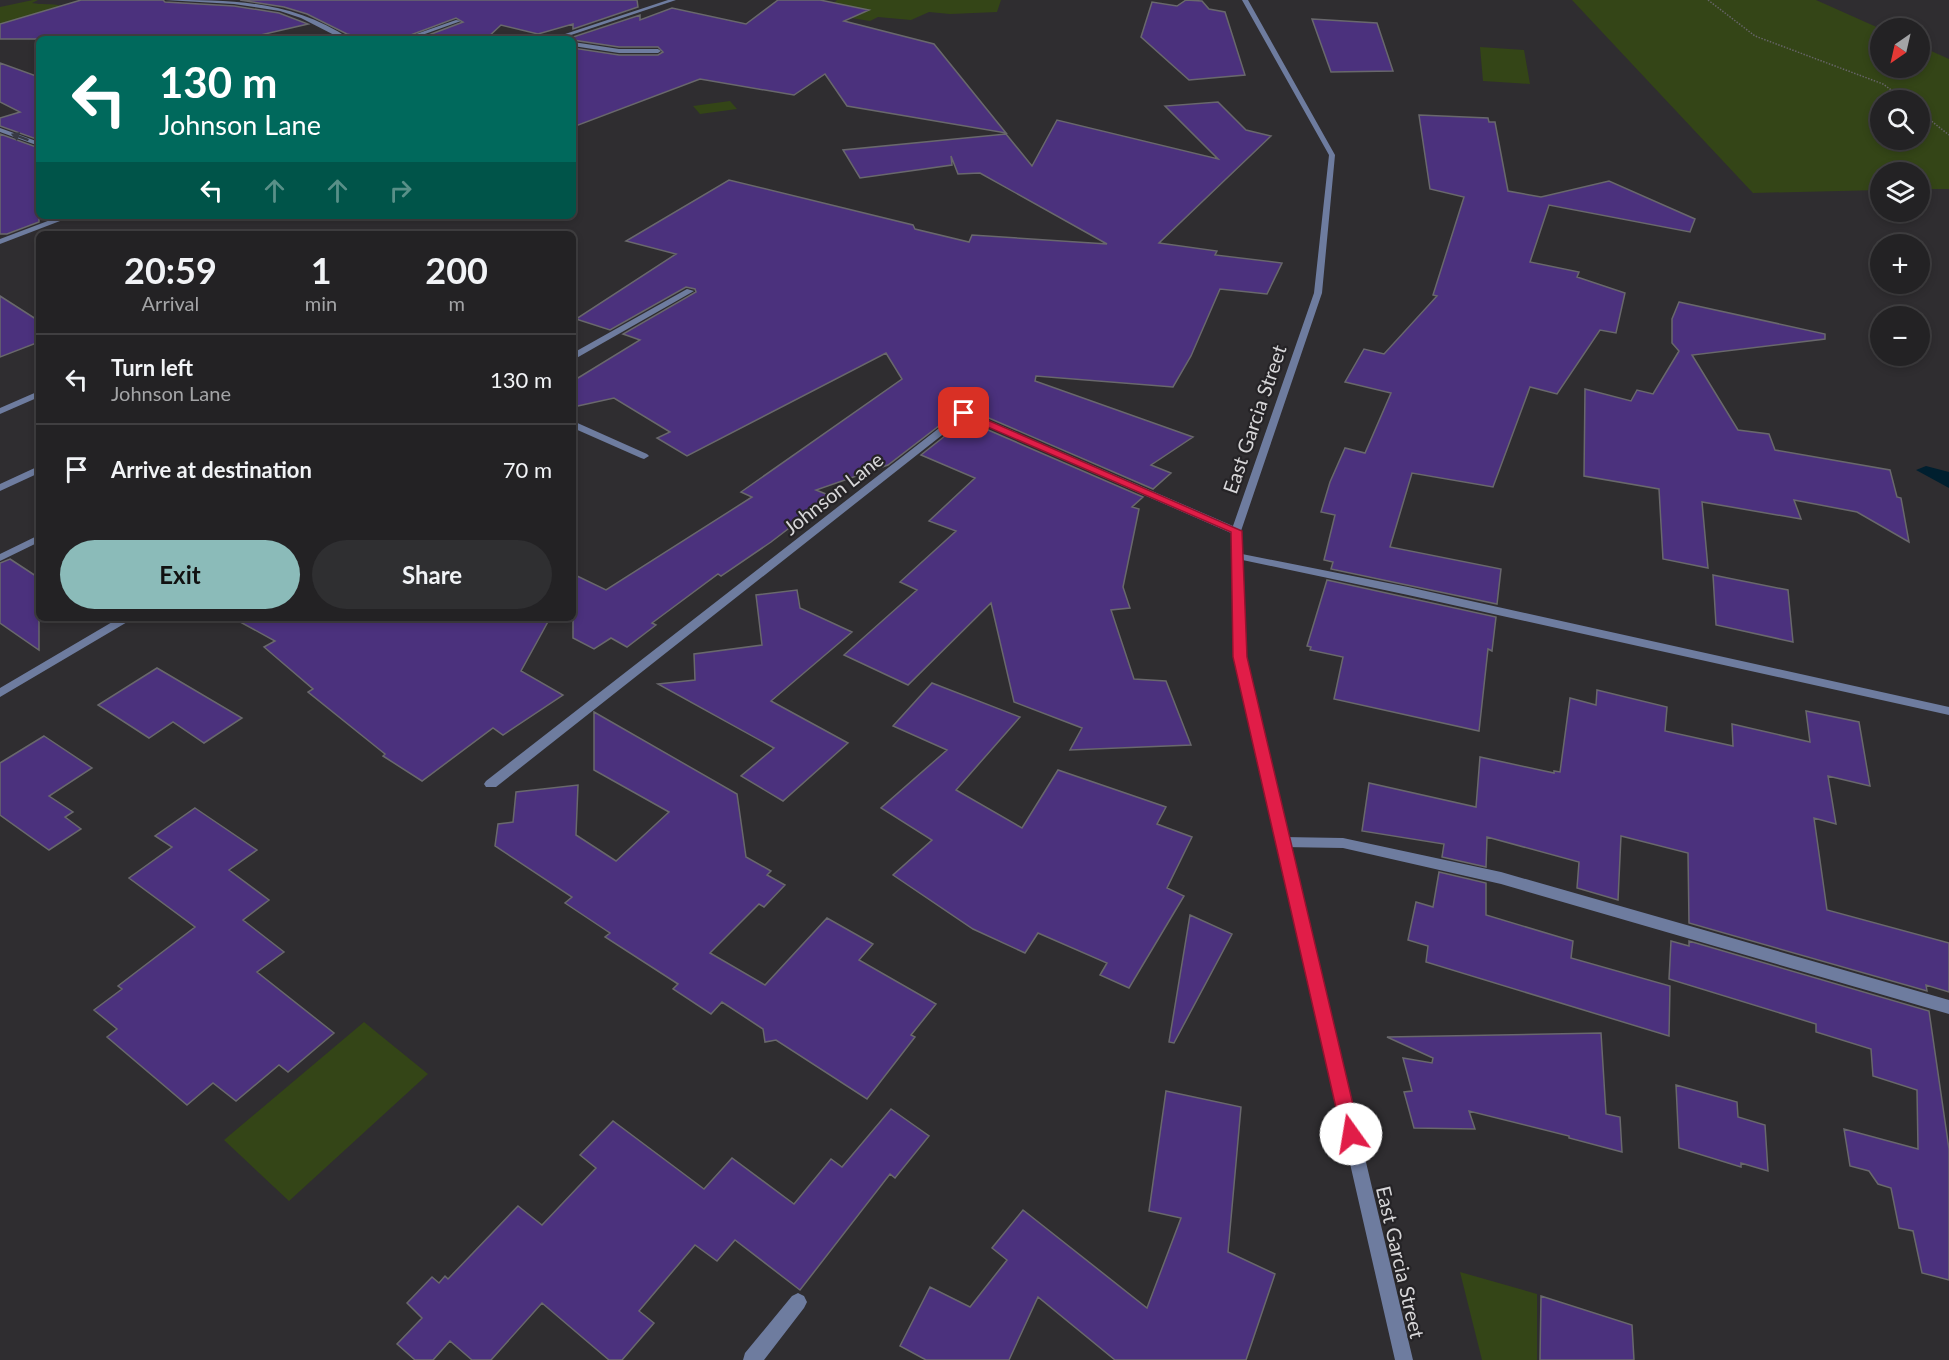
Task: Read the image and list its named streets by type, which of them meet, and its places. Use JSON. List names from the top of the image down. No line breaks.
{"streets":{"street":["East Garcia Street","Johnson Lane"]},"crossings":[["East Garcia Street","Johnson Lane"]],"north":"bottom left","page":{"map_buttons":["+","−"],"turn":["130 m","Johnson Lane"],"eta":["20:59","Arrival","1","min","200","m"],"list":[{"name":"Turn left","note":"Johnson Lane","value":"130 m"},{"name":"Arrive at destination","value":"70 m"}],"buttons":["Exit","Share"]}}
